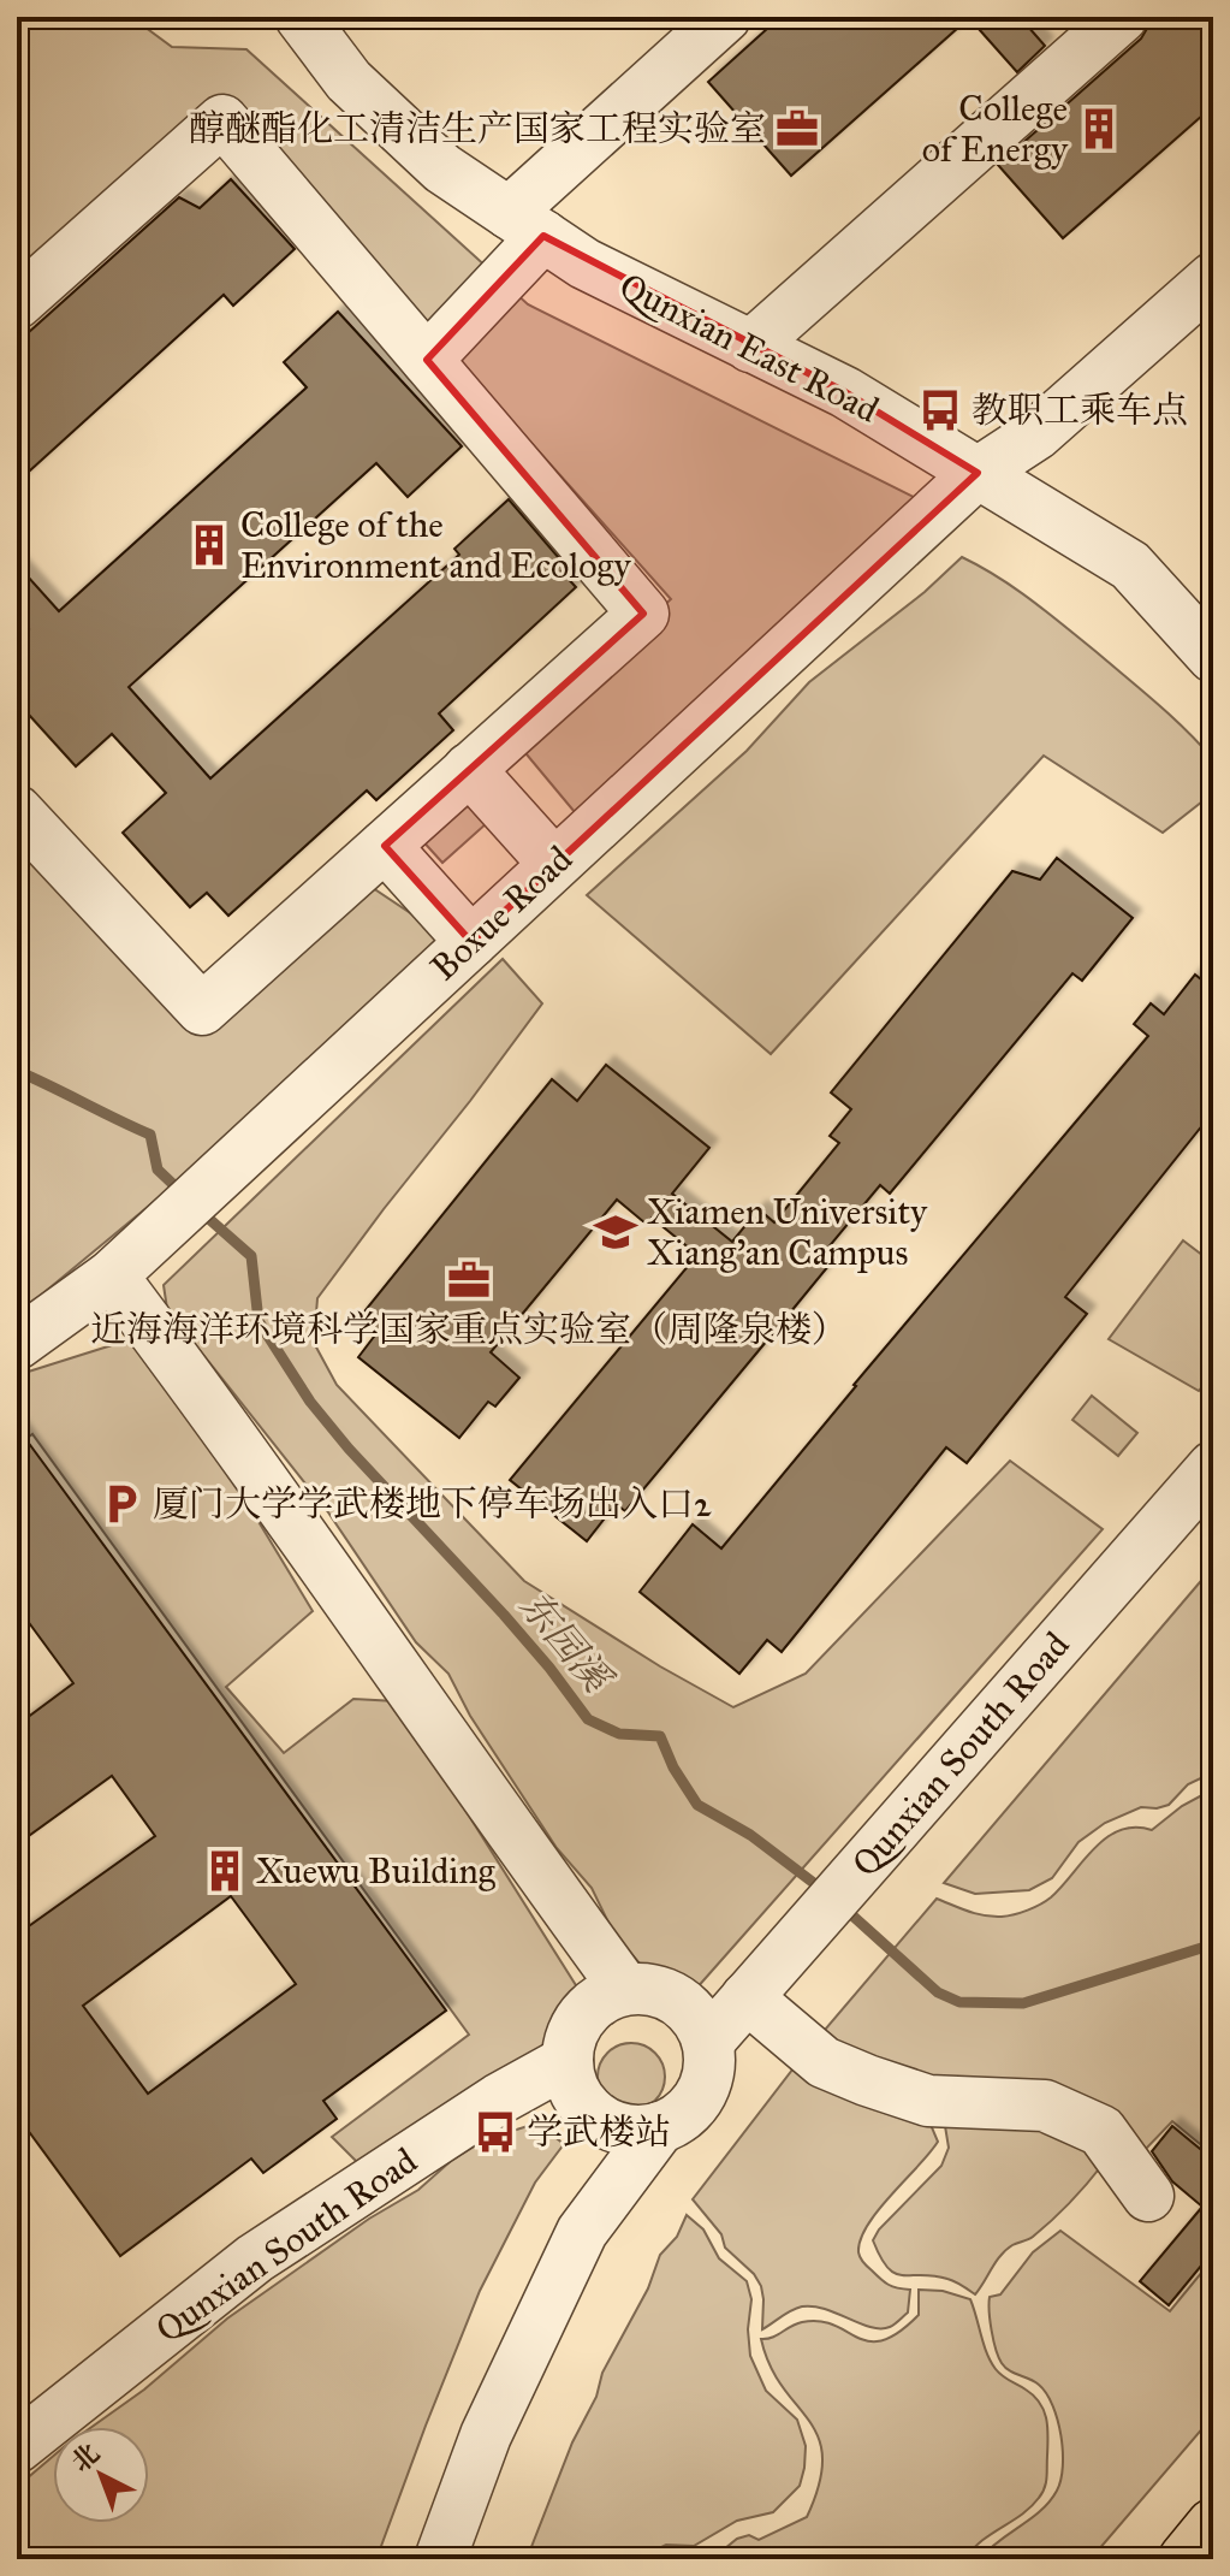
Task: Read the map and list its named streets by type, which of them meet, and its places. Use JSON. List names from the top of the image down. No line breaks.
{"streets":{"street":["Qunxian East Road","Boxue Road","Qunxian South Road"]},"crossings":[["Qunxian East Road","Boxue Road"]],"water":["东园溪"],"places":{"office":["醇醚酯化工清洁生产国家工程实验室","近海海洋环境科学国家重点实验室（周隆泉楼）"],"building":["College of Energy","College of the Environment and Ecology","Xuewu Building"],"bus stop":["教职工乘车点","学武楼站"],"school or university":["Xiamen University Xiang'an Campus"],"parking":["厦门大学学武楼地下停车场出入口2"]},"north":"top left"}
